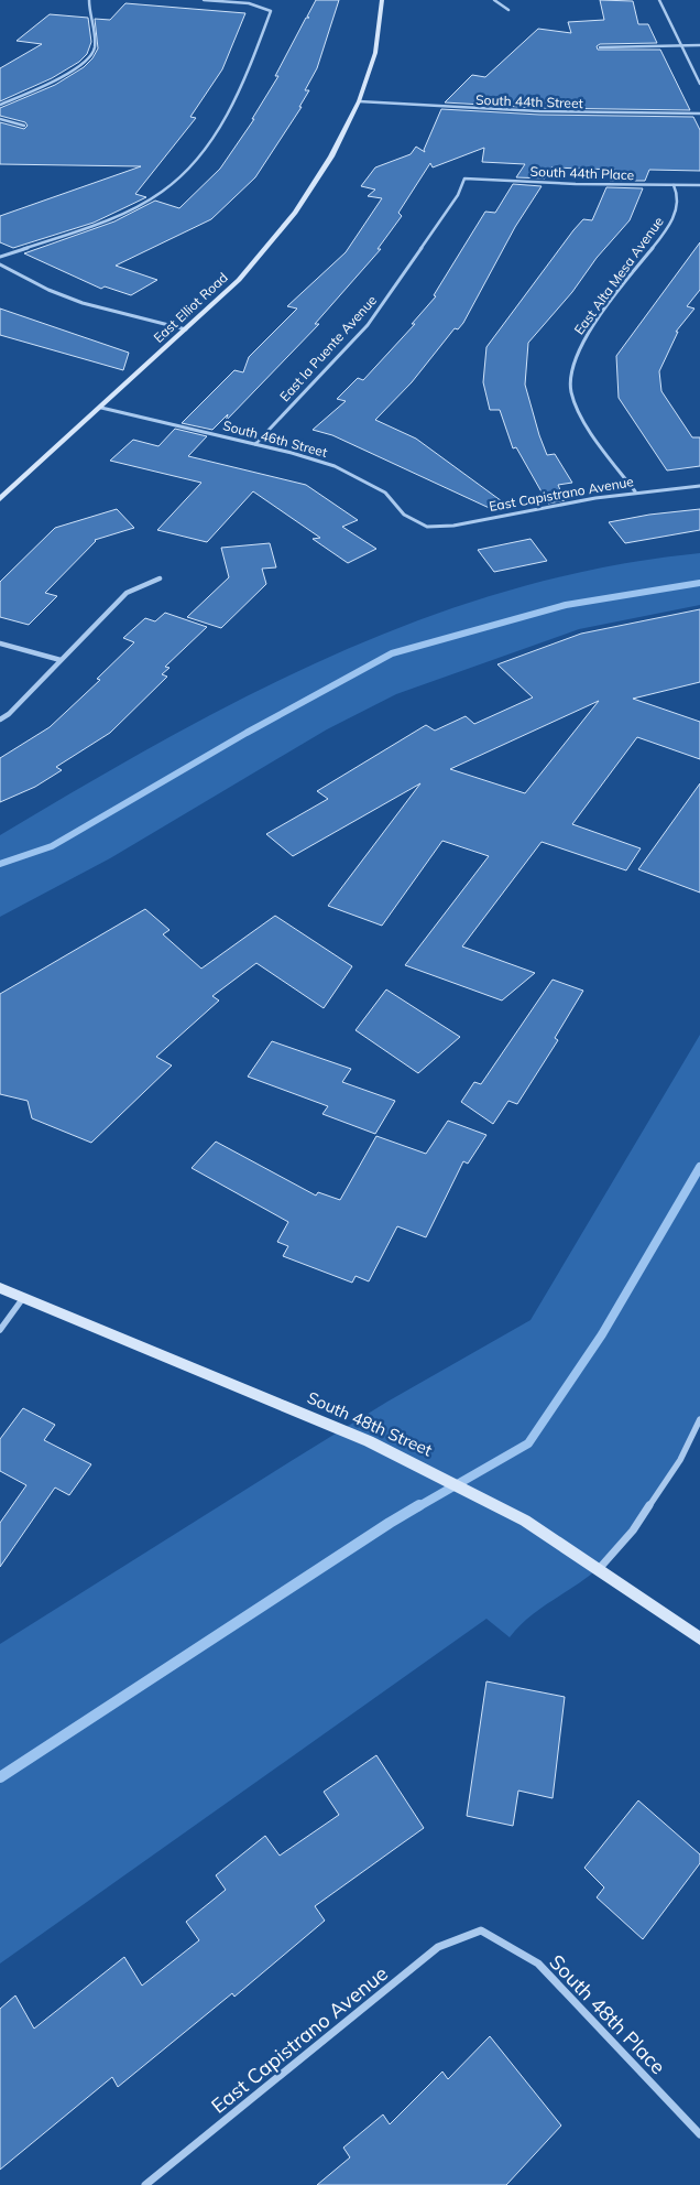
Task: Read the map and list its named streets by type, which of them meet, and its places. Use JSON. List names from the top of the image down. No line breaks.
{"streets":{"main road":["East Elliot Road","South 48th Street"],"street":["South 44th Street","South 44th Place","East Alta Mesa Avenue","East la Puente Avenue","South 46th Street","East Capistrano Avenue","South 48th Place"]},"crossings":[["South 44th Street","East Elliot Road"],["South 44th Place","East Alta Mesa Avenue"],["South 44th Place","East la Puente Avenue"],["East Alta Mesa Avenue","East Capistrano Avenue"],["East Elliot Road","South 46th Street"],["East la Puente Avenue","South 46th Street"],["South 46th Street","East Capistrano Avenue"],["East Capistrano Avenue","South 48th Place"]]}
